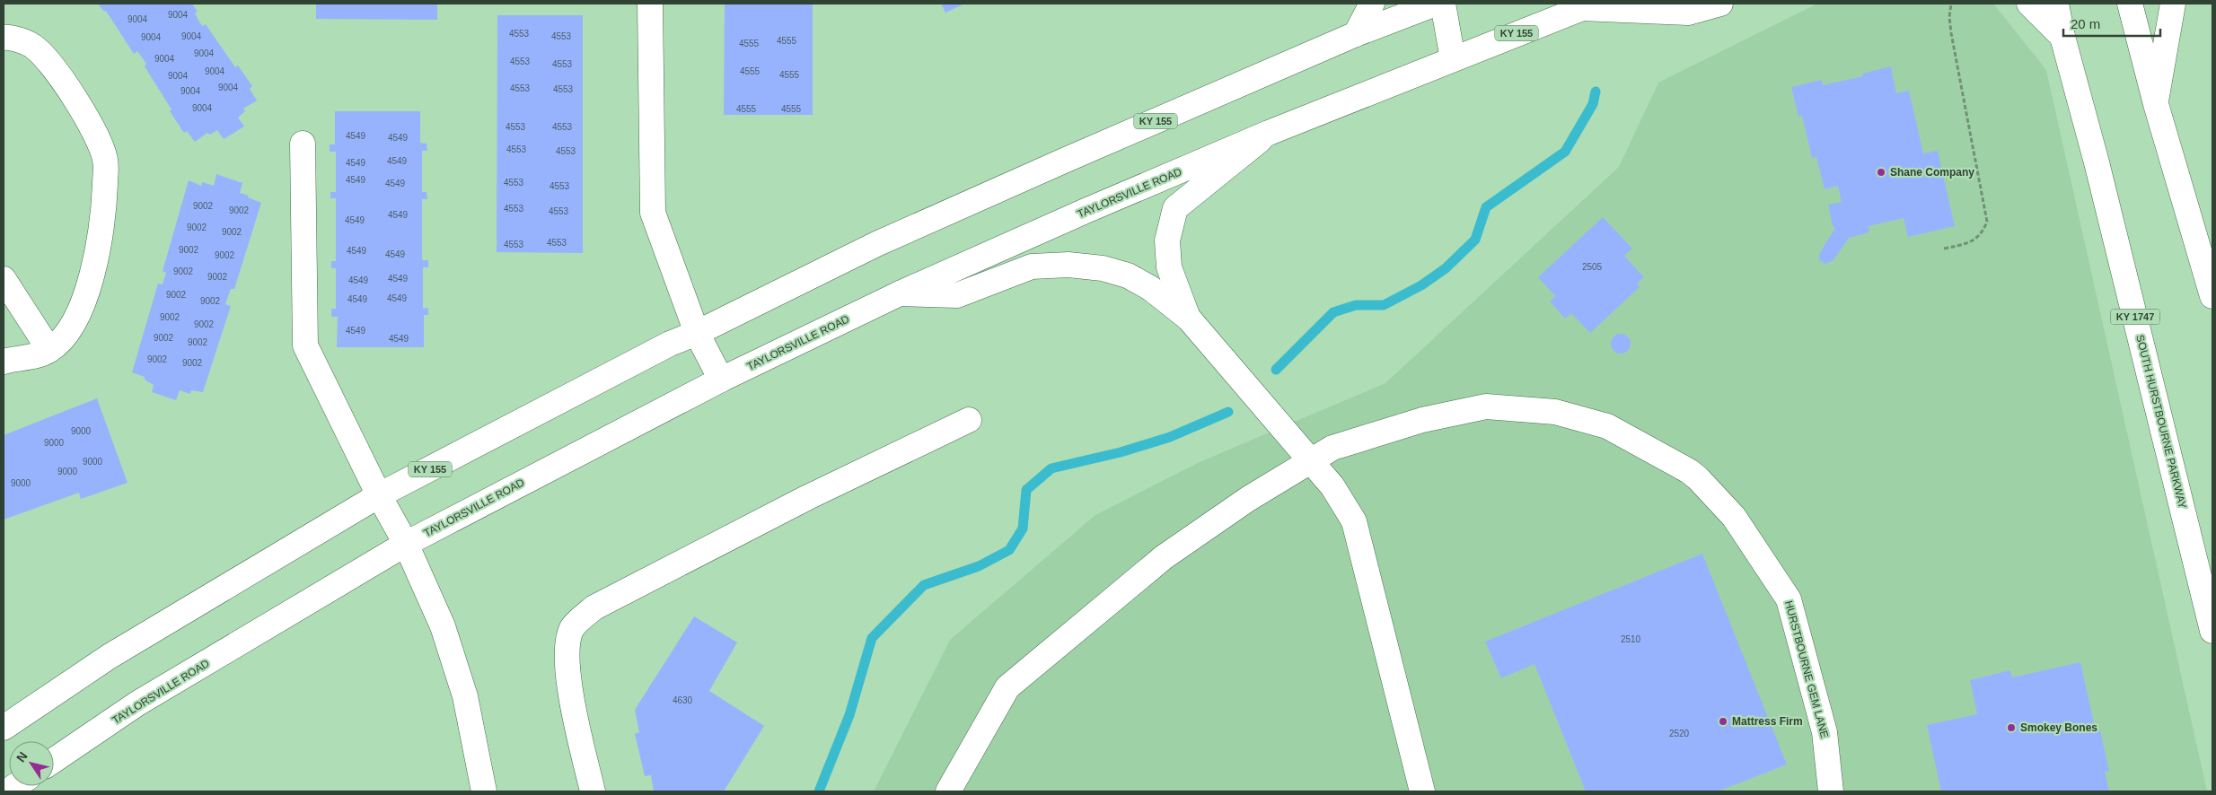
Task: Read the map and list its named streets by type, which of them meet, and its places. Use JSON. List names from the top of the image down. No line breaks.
{"streets":{"main road":["KY 155","TAYLORSVILLE ROAD","KY 1747","SOUTH HURSTBOURNE PARKWAY","HURSTBOURNE GEM LANE"]},"places":["Shane Company","Mattress Firm","Smokey Bones"],"house_numbers":["9004","9004","4553","9004","4553","9004","4555","4555","9004","9004","4553","4553","9004","4555","4555","9004","9004","4553","4553","9004","9004","4555","4555","4553","4553","4549","4549","4553","4553","4549","4549","4549","4553","4549","4553","9002","4553","9002","4553","4549","4549","9002","9002","4553","4553","9002","4549","4549","9002","2505","9002","9002","4549","4549","9002","4549","4549","9002","9002","9002","4549","9002","4549","9002","9002","9002","9000","9000","9000","9000","9000","2510","4630","2520"],"scale_bar":"20 m","north":"top left"}
